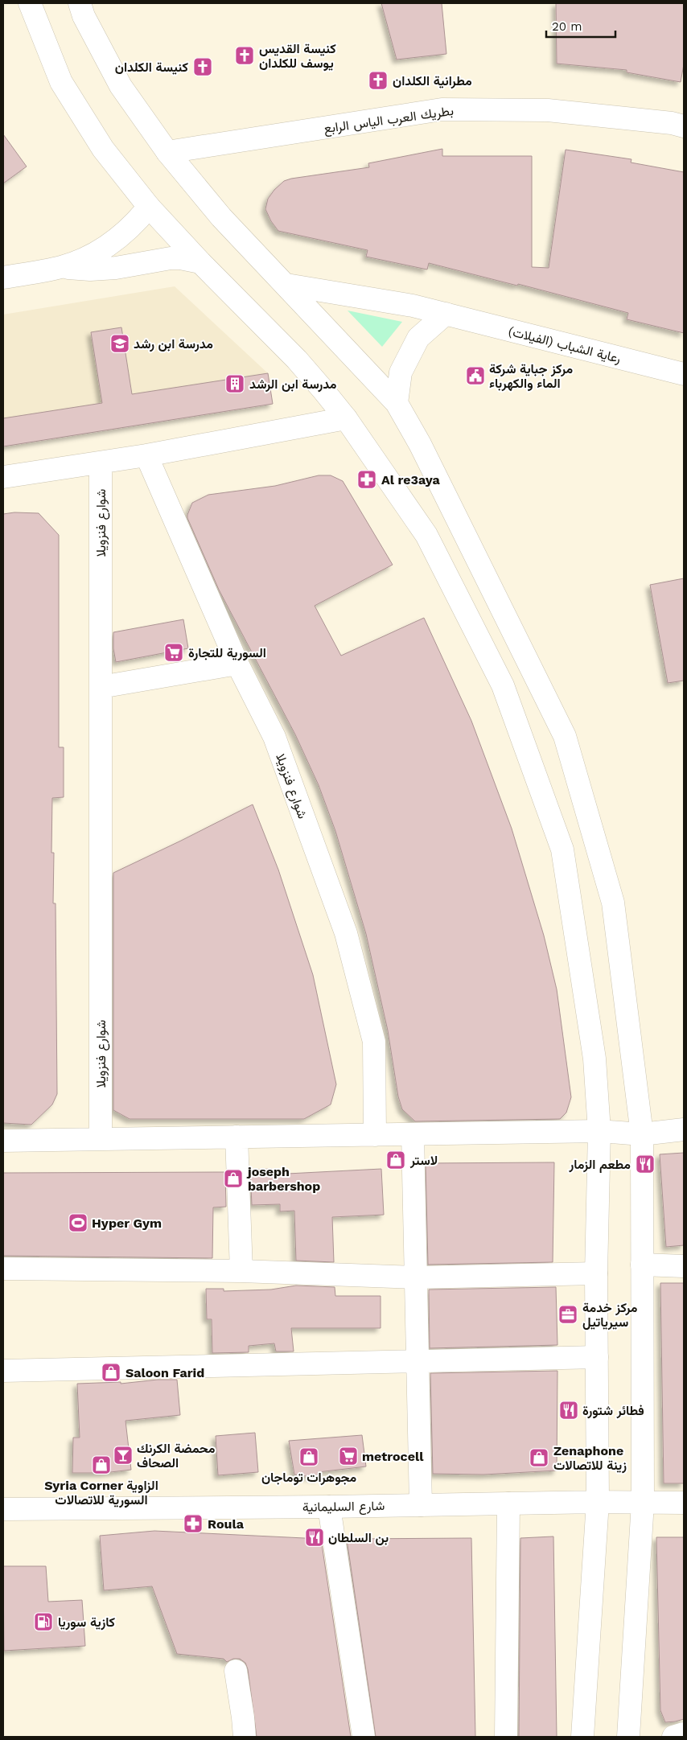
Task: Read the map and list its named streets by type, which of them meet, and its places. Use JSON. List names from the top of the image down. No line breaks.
{"streets":{"street":["بطريك العرب الياس الرابع","رعاية الشباب (الفيلات)","شوارع فنزويلا","شارع السليمانية"]},"places":{"church":["كنيسة القديس يوسف للكلدان","كنيسة الكلدان","مطرانية الكلدان"],"school or university":["مدرسة ابن رشد"],"public building":["مركز جباية شركة الماء والكهرباء"],"building":["مدرسة ابن الرشد"],"pharmacy":["Al re3aya","Roula"],"supermarket":["السورية للتجارة","metrocell"],"shop":["لاستر","joseph barbershop","Saloon Farid","مجوهرات توماجان","Zenaphone زينة للاتصالات","Syria Corner الزاوية السورية للاتصالات"],"restaurant":["مطعم الزمار","فطائر شتورة","بن السلطان"],"sports":["Hyper Gym"],"office":["مركز خدمة سيرياتيل"],"bar":["محمضة الكرنك الصحاف"],"fuel station":["كازية سوريا"]},"scale_bar":"20 m"}
